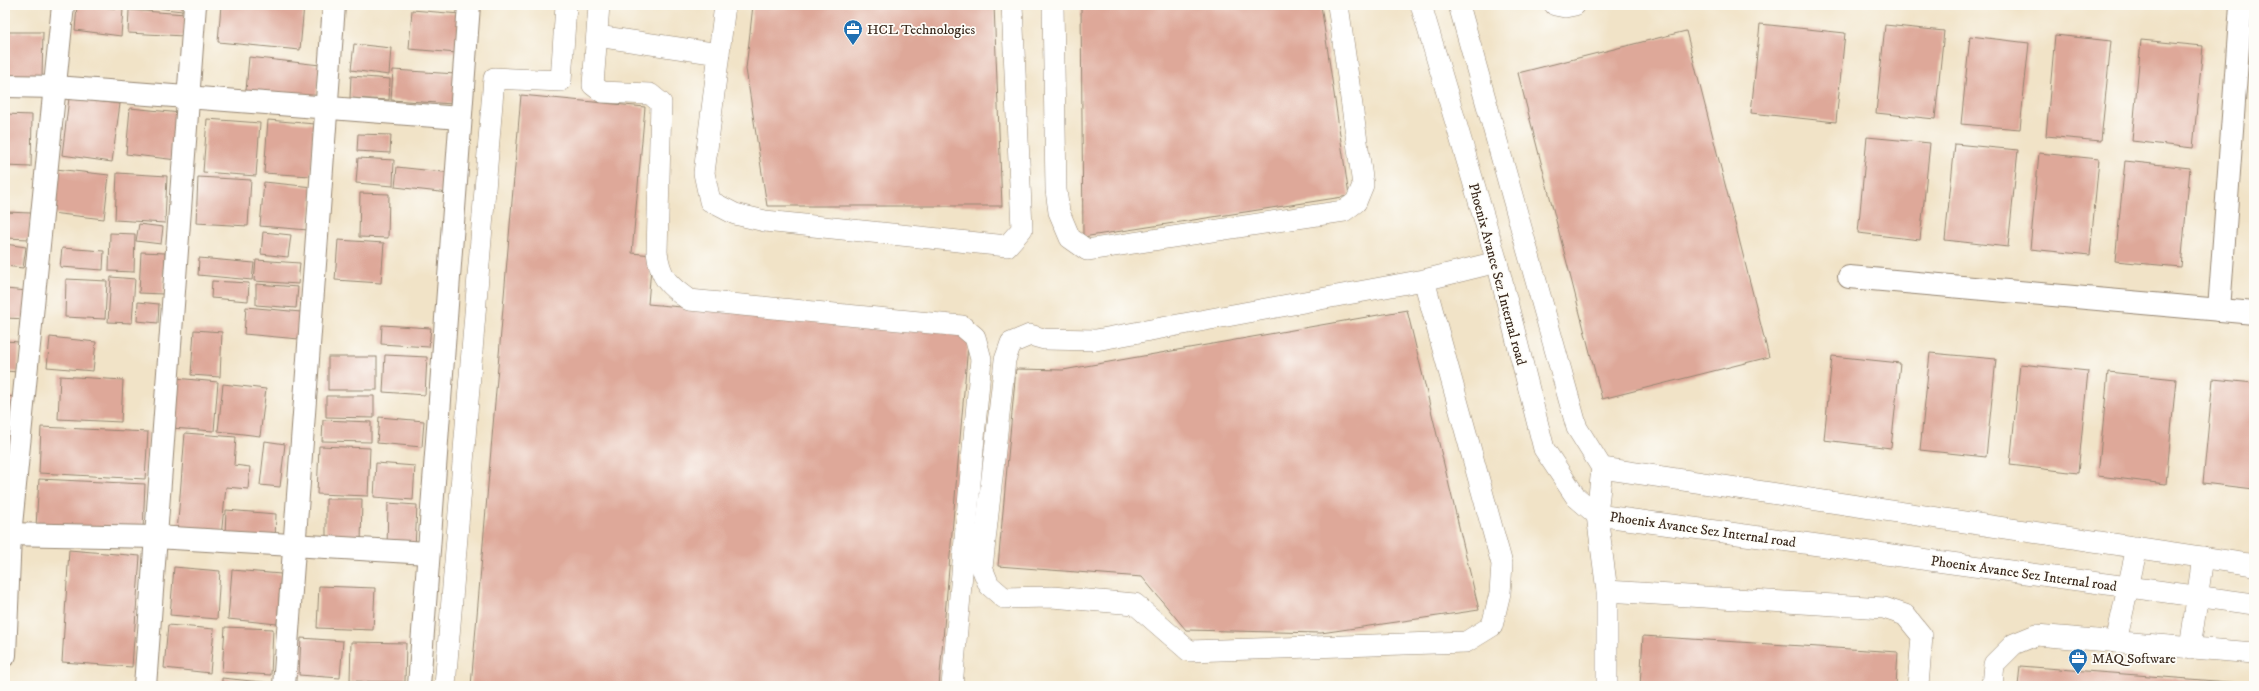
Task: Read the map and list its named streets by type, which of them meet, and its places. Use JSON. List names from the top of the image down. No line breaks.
{"streets":{"lane":["Phoenix Avance Sez Internal road"]},"places":{"office":["HCL Technologies","MAQ Software"]}}
